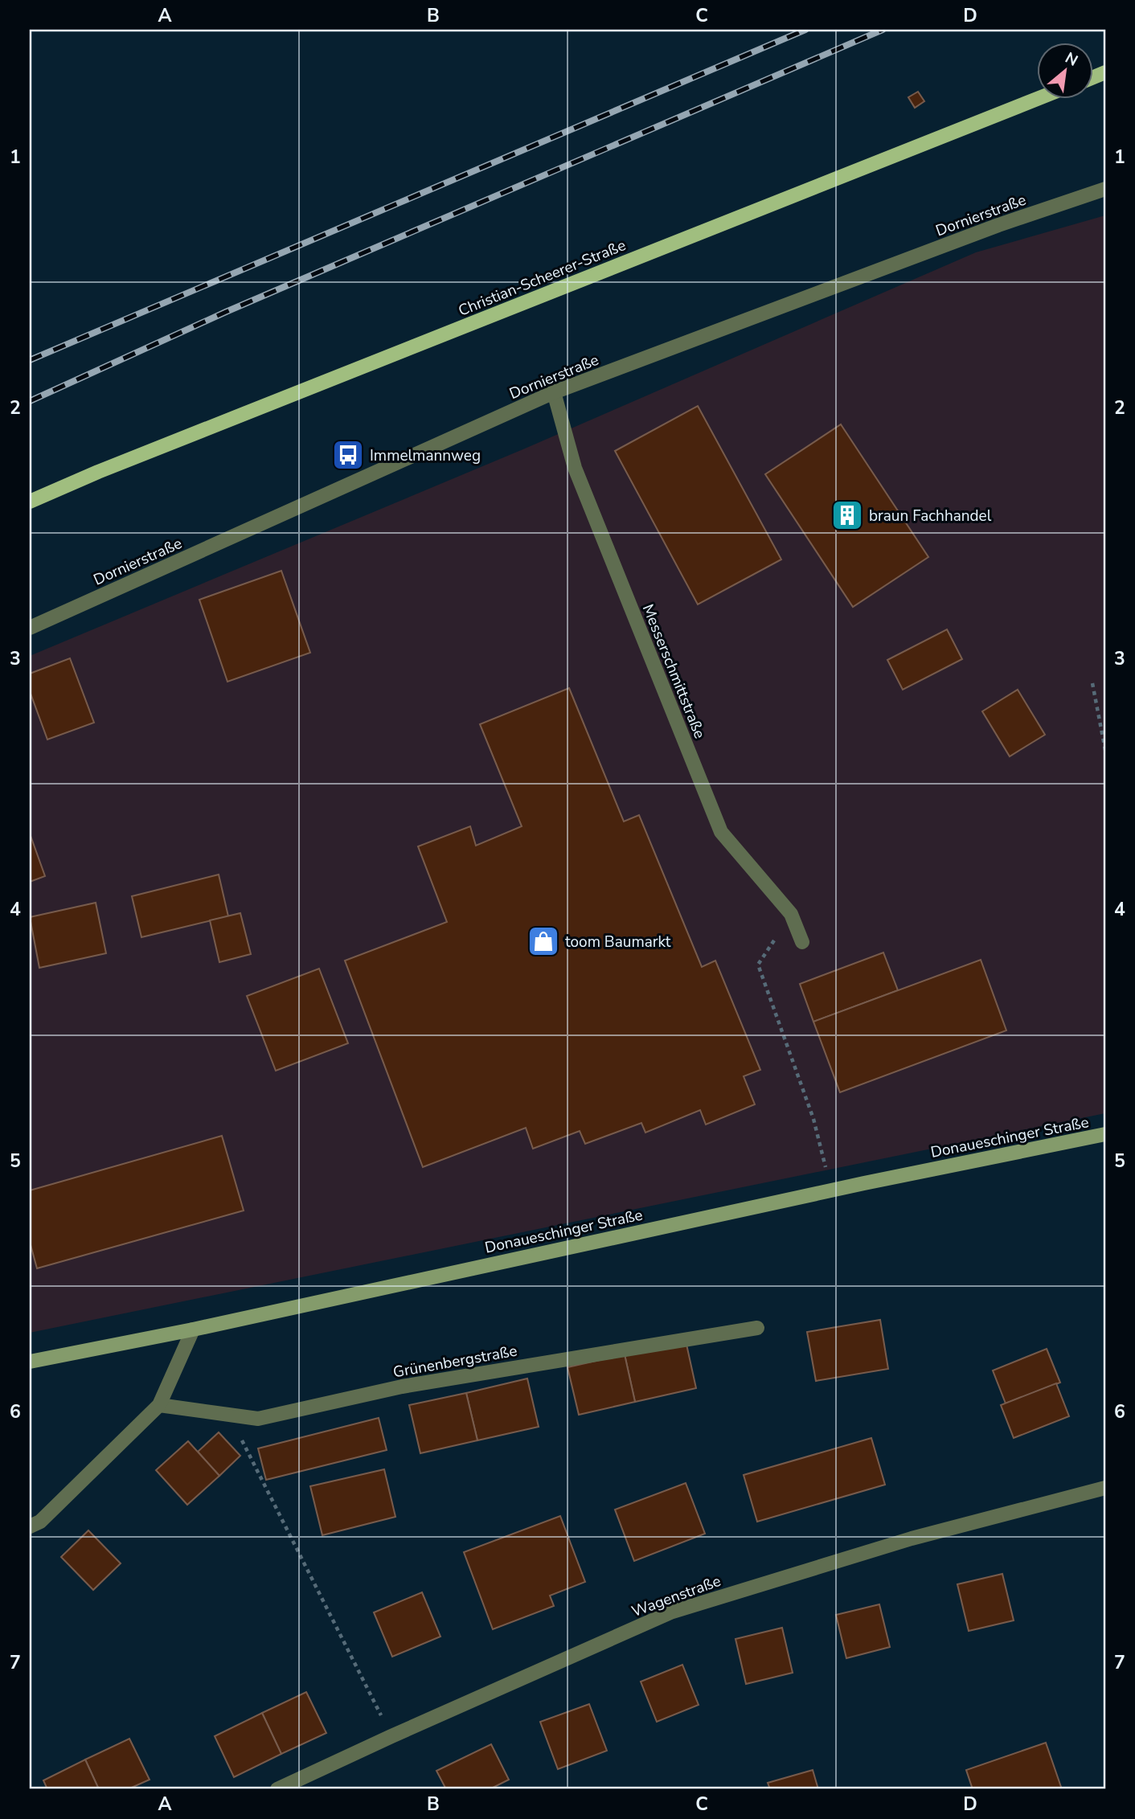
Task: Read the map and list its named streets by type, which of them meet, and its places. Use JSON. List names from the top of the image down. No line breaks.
{"streets":{"main road":["Christian-Scheerer-Straße"],"street":["Dornierstraße","Messerschmittstraße","Donaueschinger Straße","Grünenbergstraße","Wagenstraße"]},"crossings":[["Dornierstraße","Messerschmittstraße"]],"places":{"bus stop":["Immelmannweg"],"building":["braun Fachhandel"],"shop":["toom Baumarkt"]},"north":"top right","grid":{"columns":["A","B","C","D"],"rows":["1","2","3","4","5","6","7"]}}
